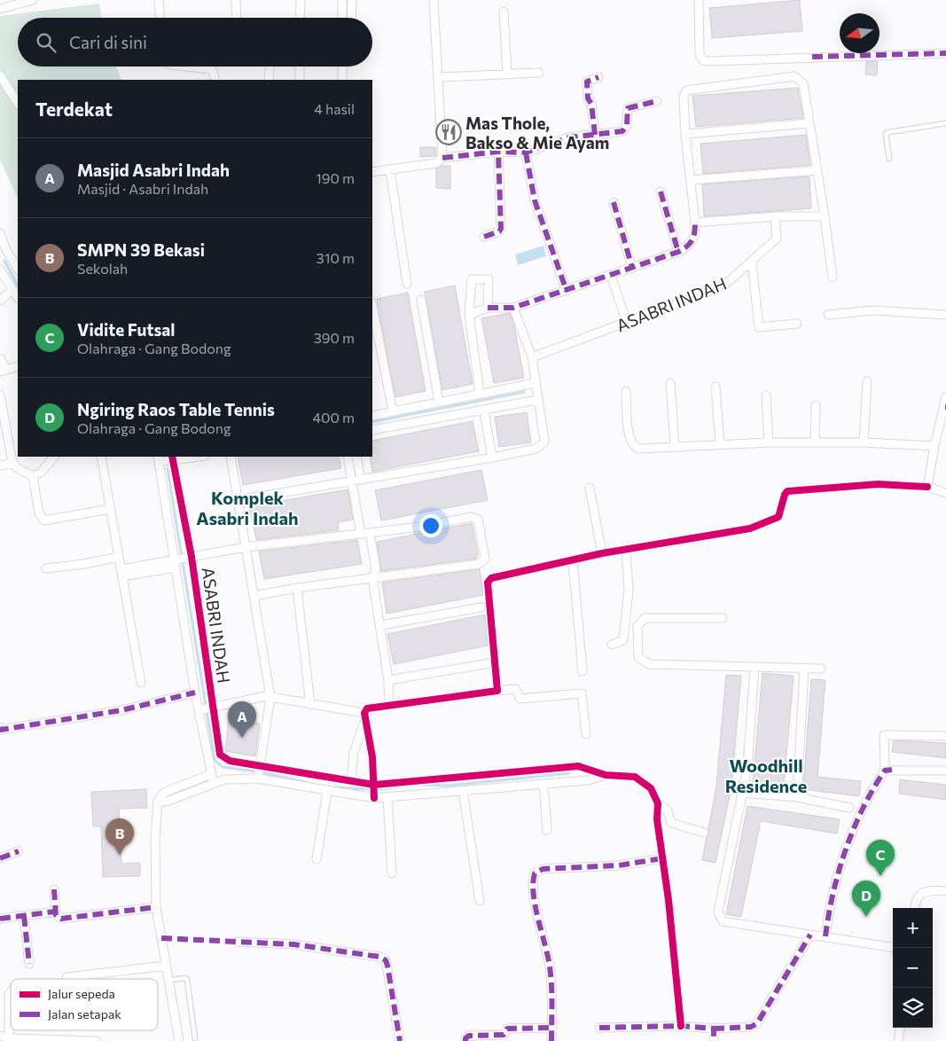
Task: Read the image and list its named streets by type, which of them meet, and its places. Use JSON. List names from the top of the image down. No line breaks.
{"streets":{"street":["ASABRI INDAH"]},"districts":["Komplek Asabri Indah","Woodhill Residence"],"places":{"restaurant":["Mas Thole, Bakso & Mie Ayam"]},"legend":["Jalur sepeda","Jalan setapak"],"north":"left","page":{"search":"Cari di sini","heading":["Terdekat","4 hasil"],"list":[{"mark":"A","name":"Masjid Asabri Indah","note":"Masjid · Asabri Indah","value":"190 m"},{"mark":"B","name":"SMPN 39 Bekasi","note":"Sekolah","value":"310 m"},{"mark":"C","name":"Vidite Futsal","note":"Olahraga · Gang Bodong","value":"390 m"},{"mark":"D","name":"Ngiring Raos Table Tennis","note":"Olahraga · Gang Bodong","value":"400 m"}],"pins":["A","B","C","D"],"map_buttons":["+","−"]}}
